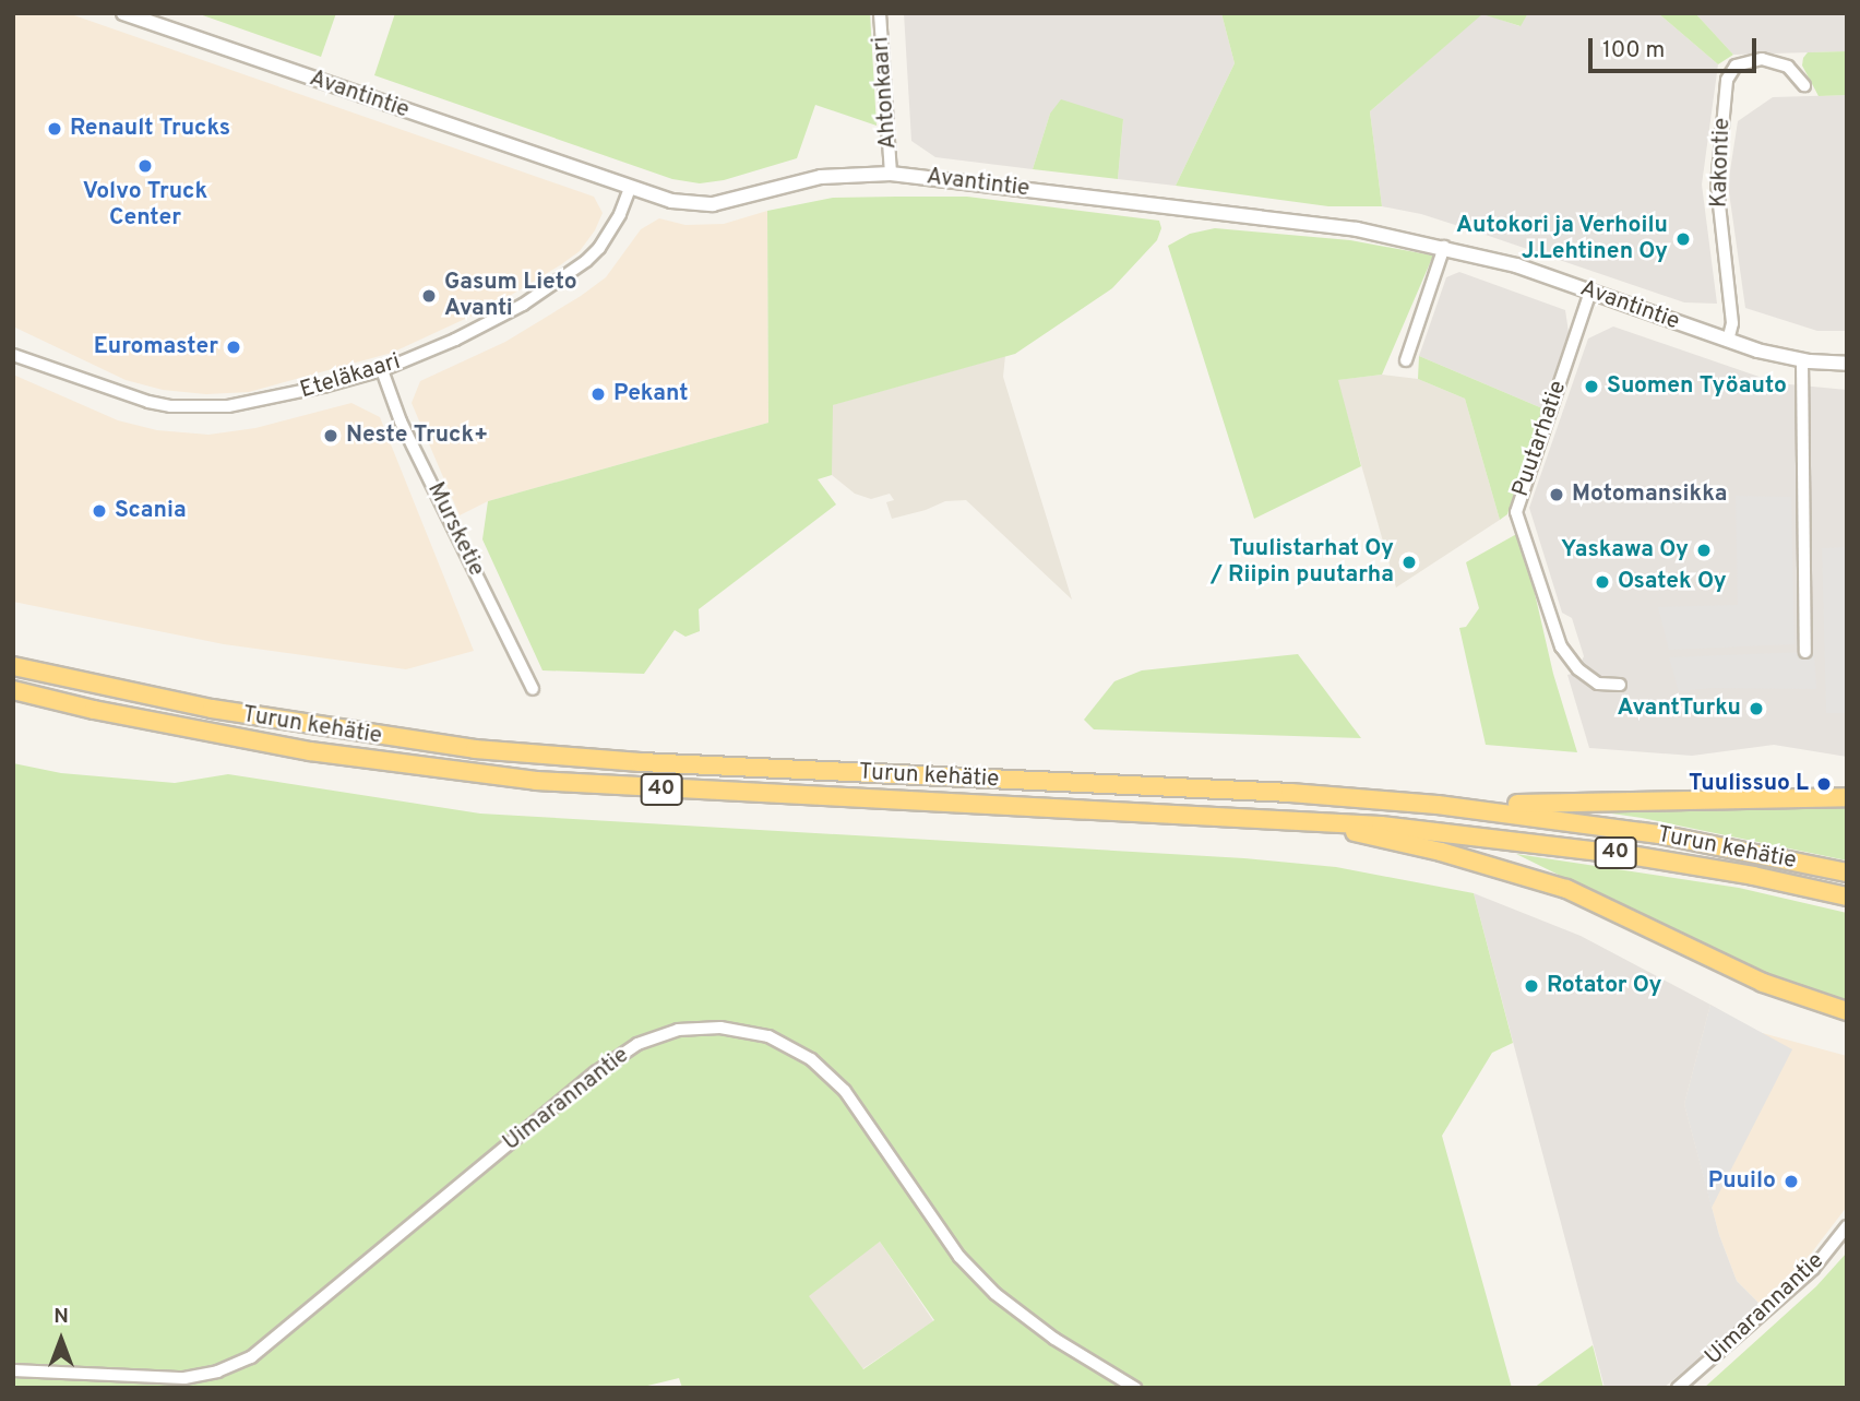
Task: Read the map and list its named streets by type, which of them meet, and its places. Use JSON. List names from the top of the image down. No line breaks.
{"streets":{"highway":["Turun kehätie","40"],"street":["Ahtonkaari","Avantintie","Kakontie","Eteläkaari","Puutarhatie","Mursketie","Uimarannantie"]},"crossings":[["Ahtonkaari","Avantintie"],["Avantintie","Kakontie"],["Avantintie","Eteläkaari"],["Avantintie","Puutarhatie"],["Eteläkaari","Mursketie"]],"places":["Renault Trucks","Volvo Truck Center","Autokori ja Verhoilu J.Lehtinen Oy","Gasum Lieto Avanti","Euromaster","Suomen Työauto","Pekant","Neste Truck+","Motomansikka","Scania","Yaskawa Oy","Tuulistarhat Oy / Riipin puutarha","Osatek Oy","AvantTurku","Tuulissuo L","Rotator Oy","Puuilo"],"scale_bar":"100 m","north":"top"}
